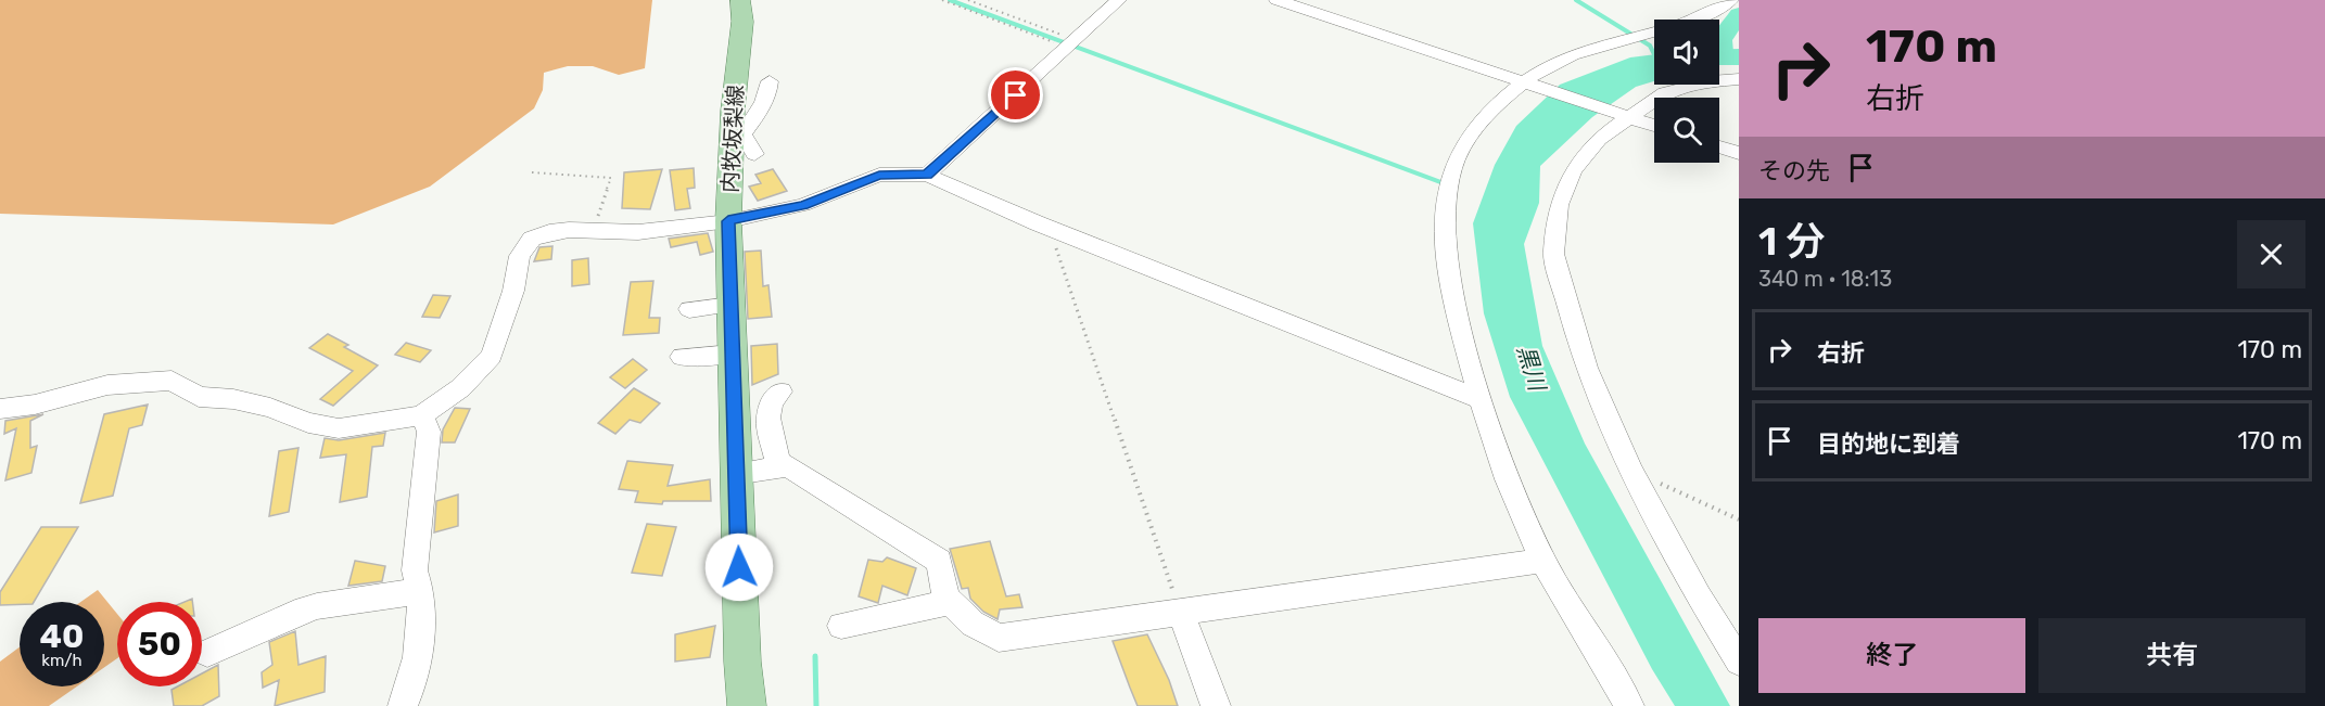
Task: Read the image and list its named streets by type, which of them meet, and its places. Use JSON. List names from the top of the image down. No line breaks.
{"streets":{"main road":["内牧坂梨線"]},"water":["黒川"],"page":{"turn":["170 m","右折"],"then":"その先","heading":["1 分","340 m · 18:13"],"list":[{"name":"右折","value":"170 m"},{"name":"目的地に到着","value":"170 m"}],"speed":"40 km/h","limit":"50","buttons":["終了","共有"]}}
